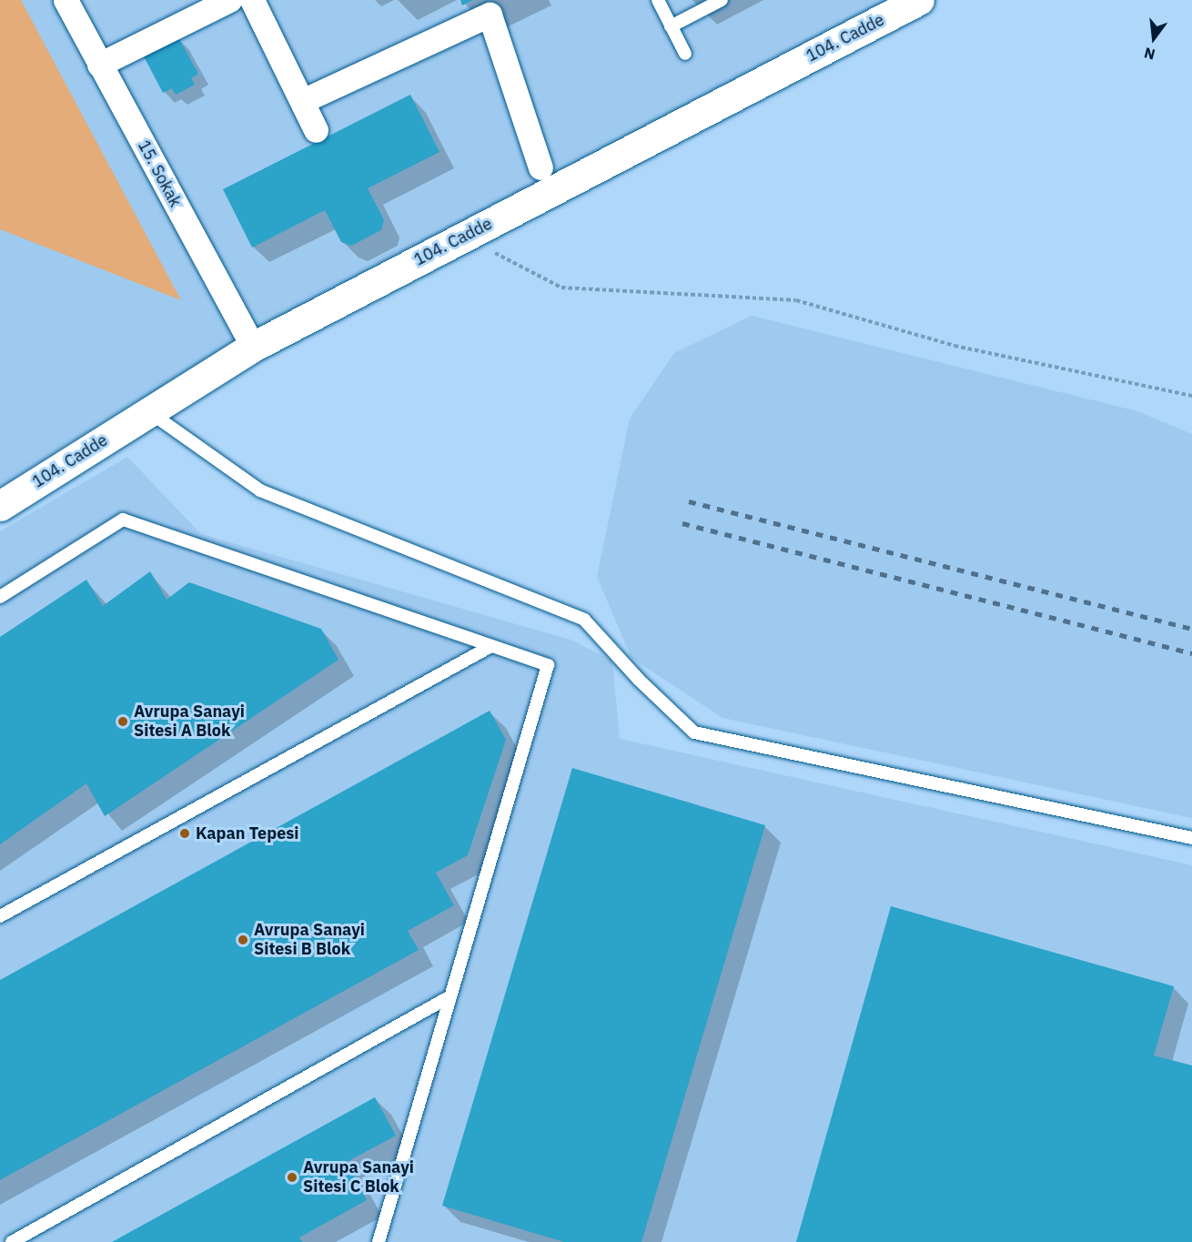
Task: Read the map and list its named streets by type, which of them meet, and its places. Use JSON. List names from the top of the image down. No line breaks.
{"streets":{"street":["104. Cadde","15. Sokak"]},"crossings":[["104. Cadde","15. Sokak"]],"places":["Avrupa Sanayi Sitesi A Blok","Kapan Tepesi","Avrupa Sanayi Sitesi B Blok","Avrupa Sanayi Sitesi C Blok"],"north":"bottom"}
